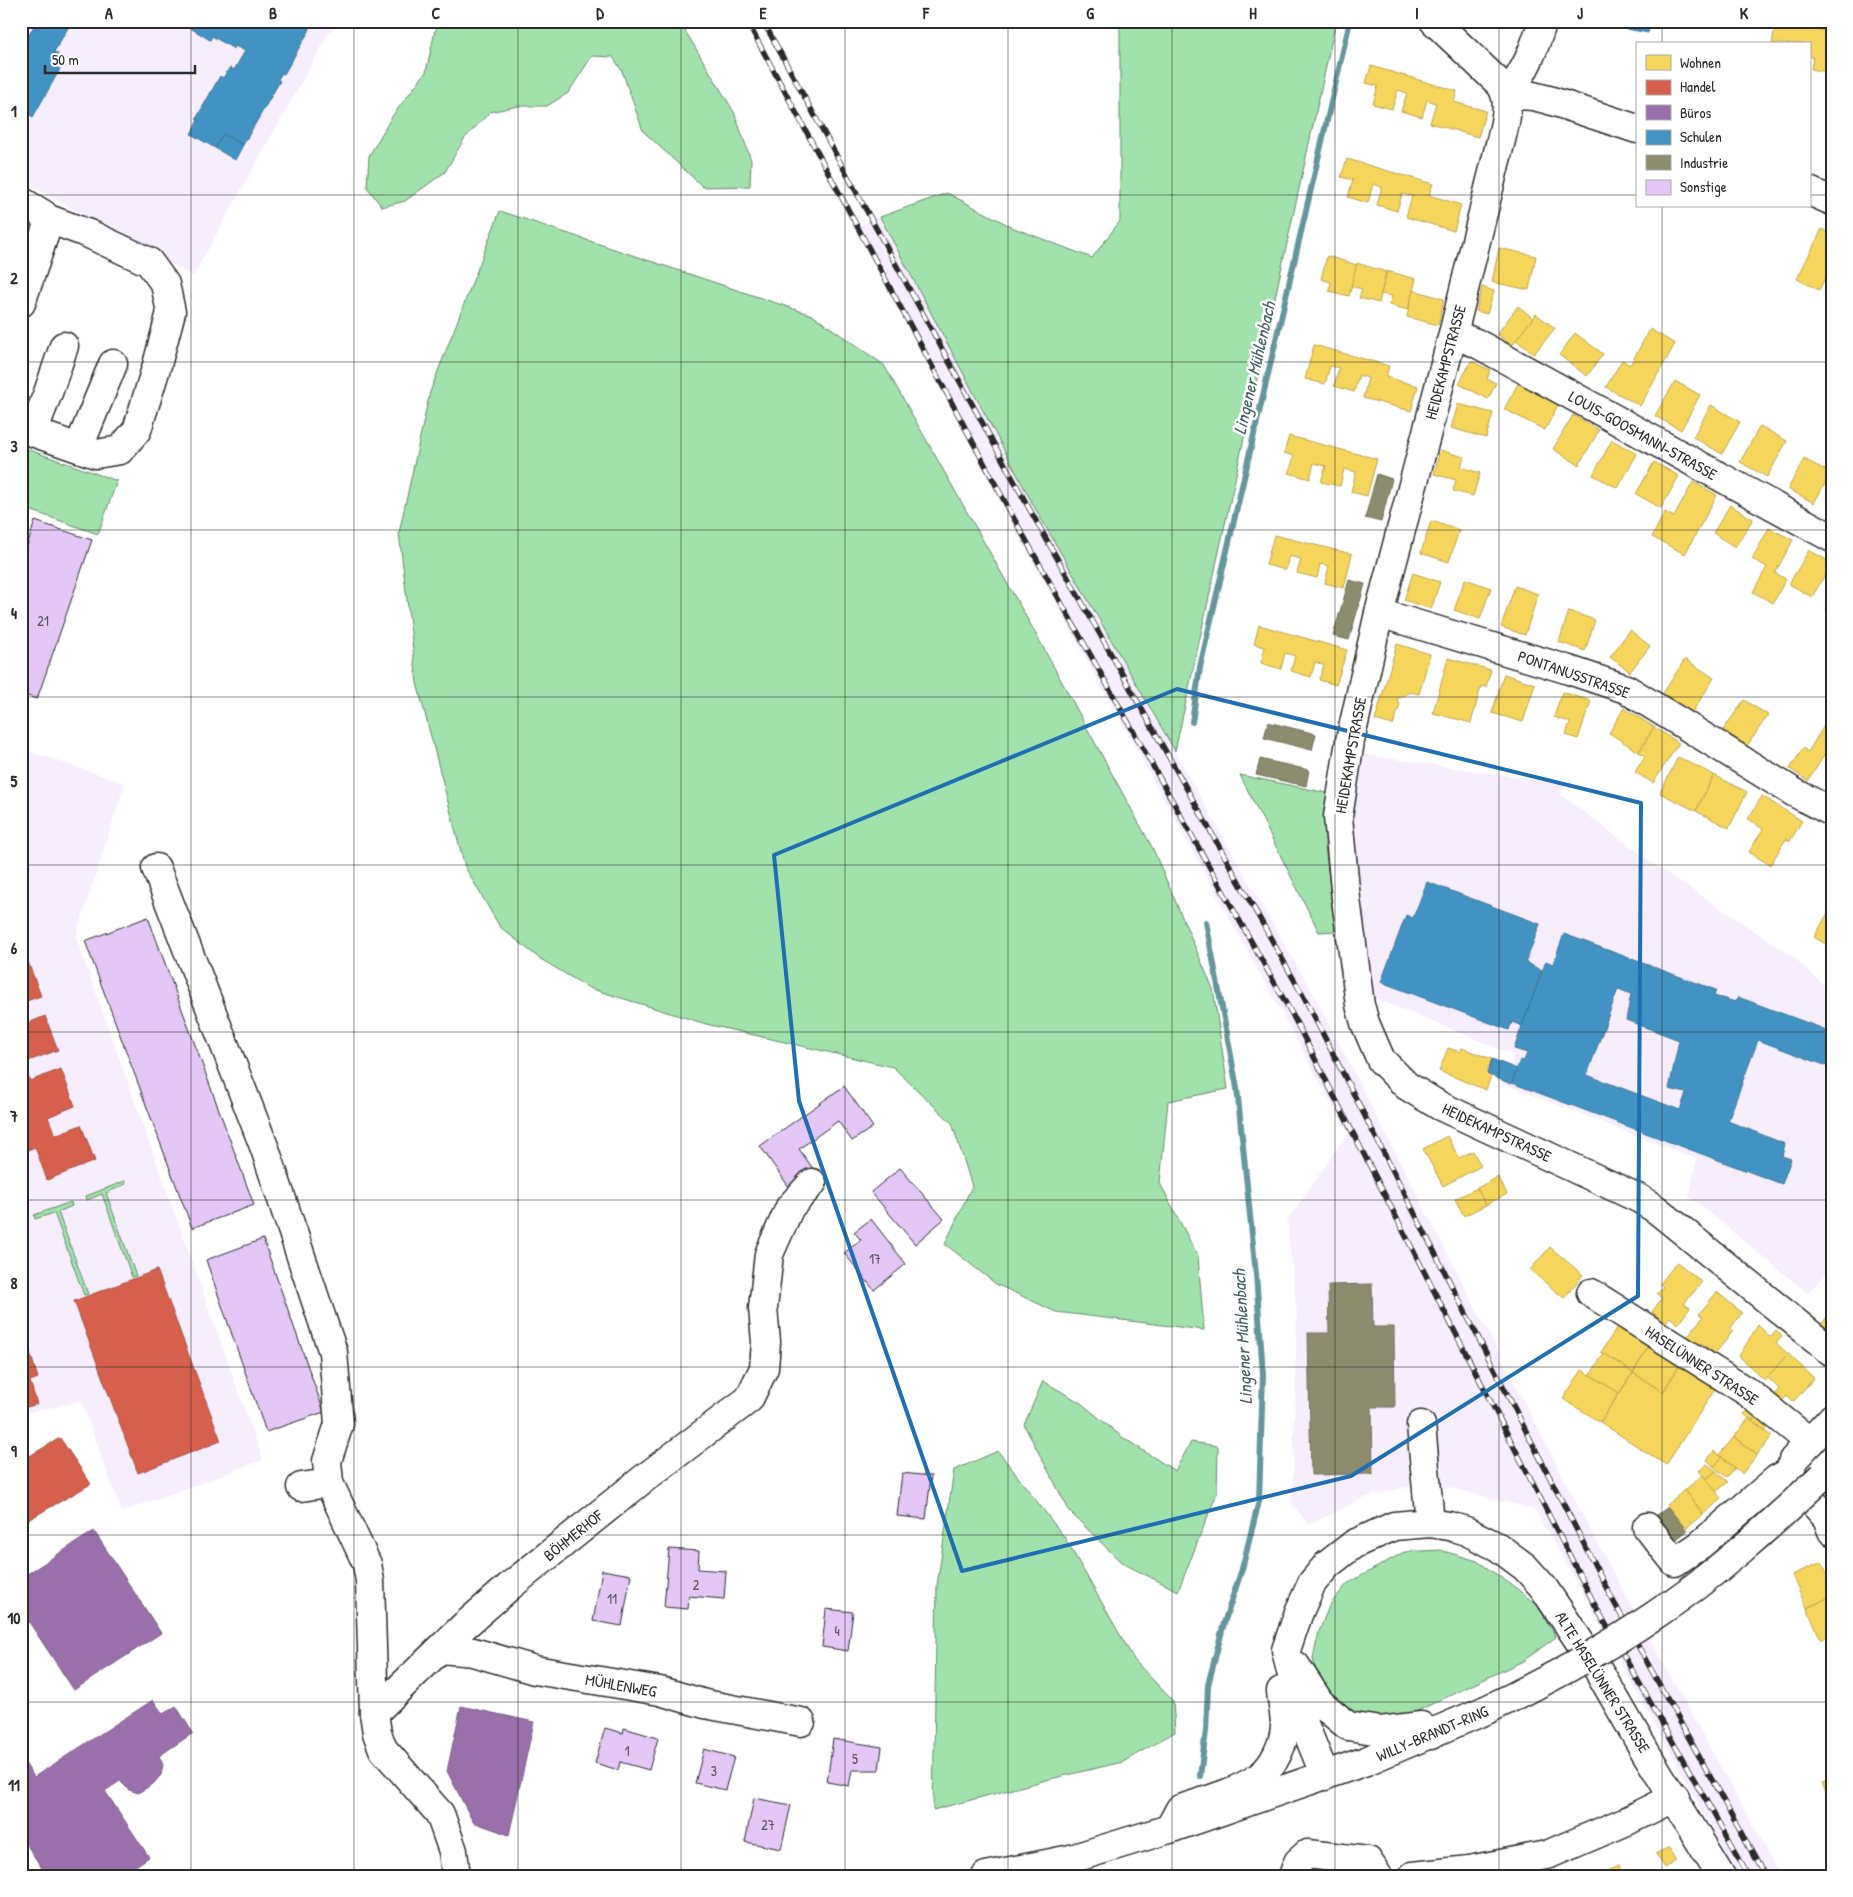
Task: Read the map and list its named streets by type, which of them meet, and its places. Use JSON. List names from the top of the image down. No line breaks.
{"streets":{"street":["HEIDEKAMPSTRASSE","LOUIS-GOOSMANN-STRASSE","PONTANUSSTRASSE","HASELÜNNER STRASSE","BÖHMERHOF","ALTE HASELÜNNER STRASSE","MÜHLENWEG","WILLY-BRANDT-RING"]},"crossings":[["HEIDEKAMPSTRASSE","LOUIS-GOOSMANN-STRASSE"],["HEIDEKAMPSTRASSE","PONTANUSSTRASSE"],["BÖHMERHOF","MÜHLENWEG"],["ALTE HASELÜNNER STRASSE","WILLY-BRANDT-RING"]],"water":["Lingener Mühlenbach"],"house_numbers":["21","17","2","11","4","1","5","3","27"],"legend":["Wohnen","Handel","Büros","Schulen","Industrie","Sonstige"],"scale_bar":"50 m","grid":{"columns":["A","B","C","D","E","F","G","H","I","J","K"],"rows":["1","2","3","4","5","6","7","8","9","10","11"]}}
